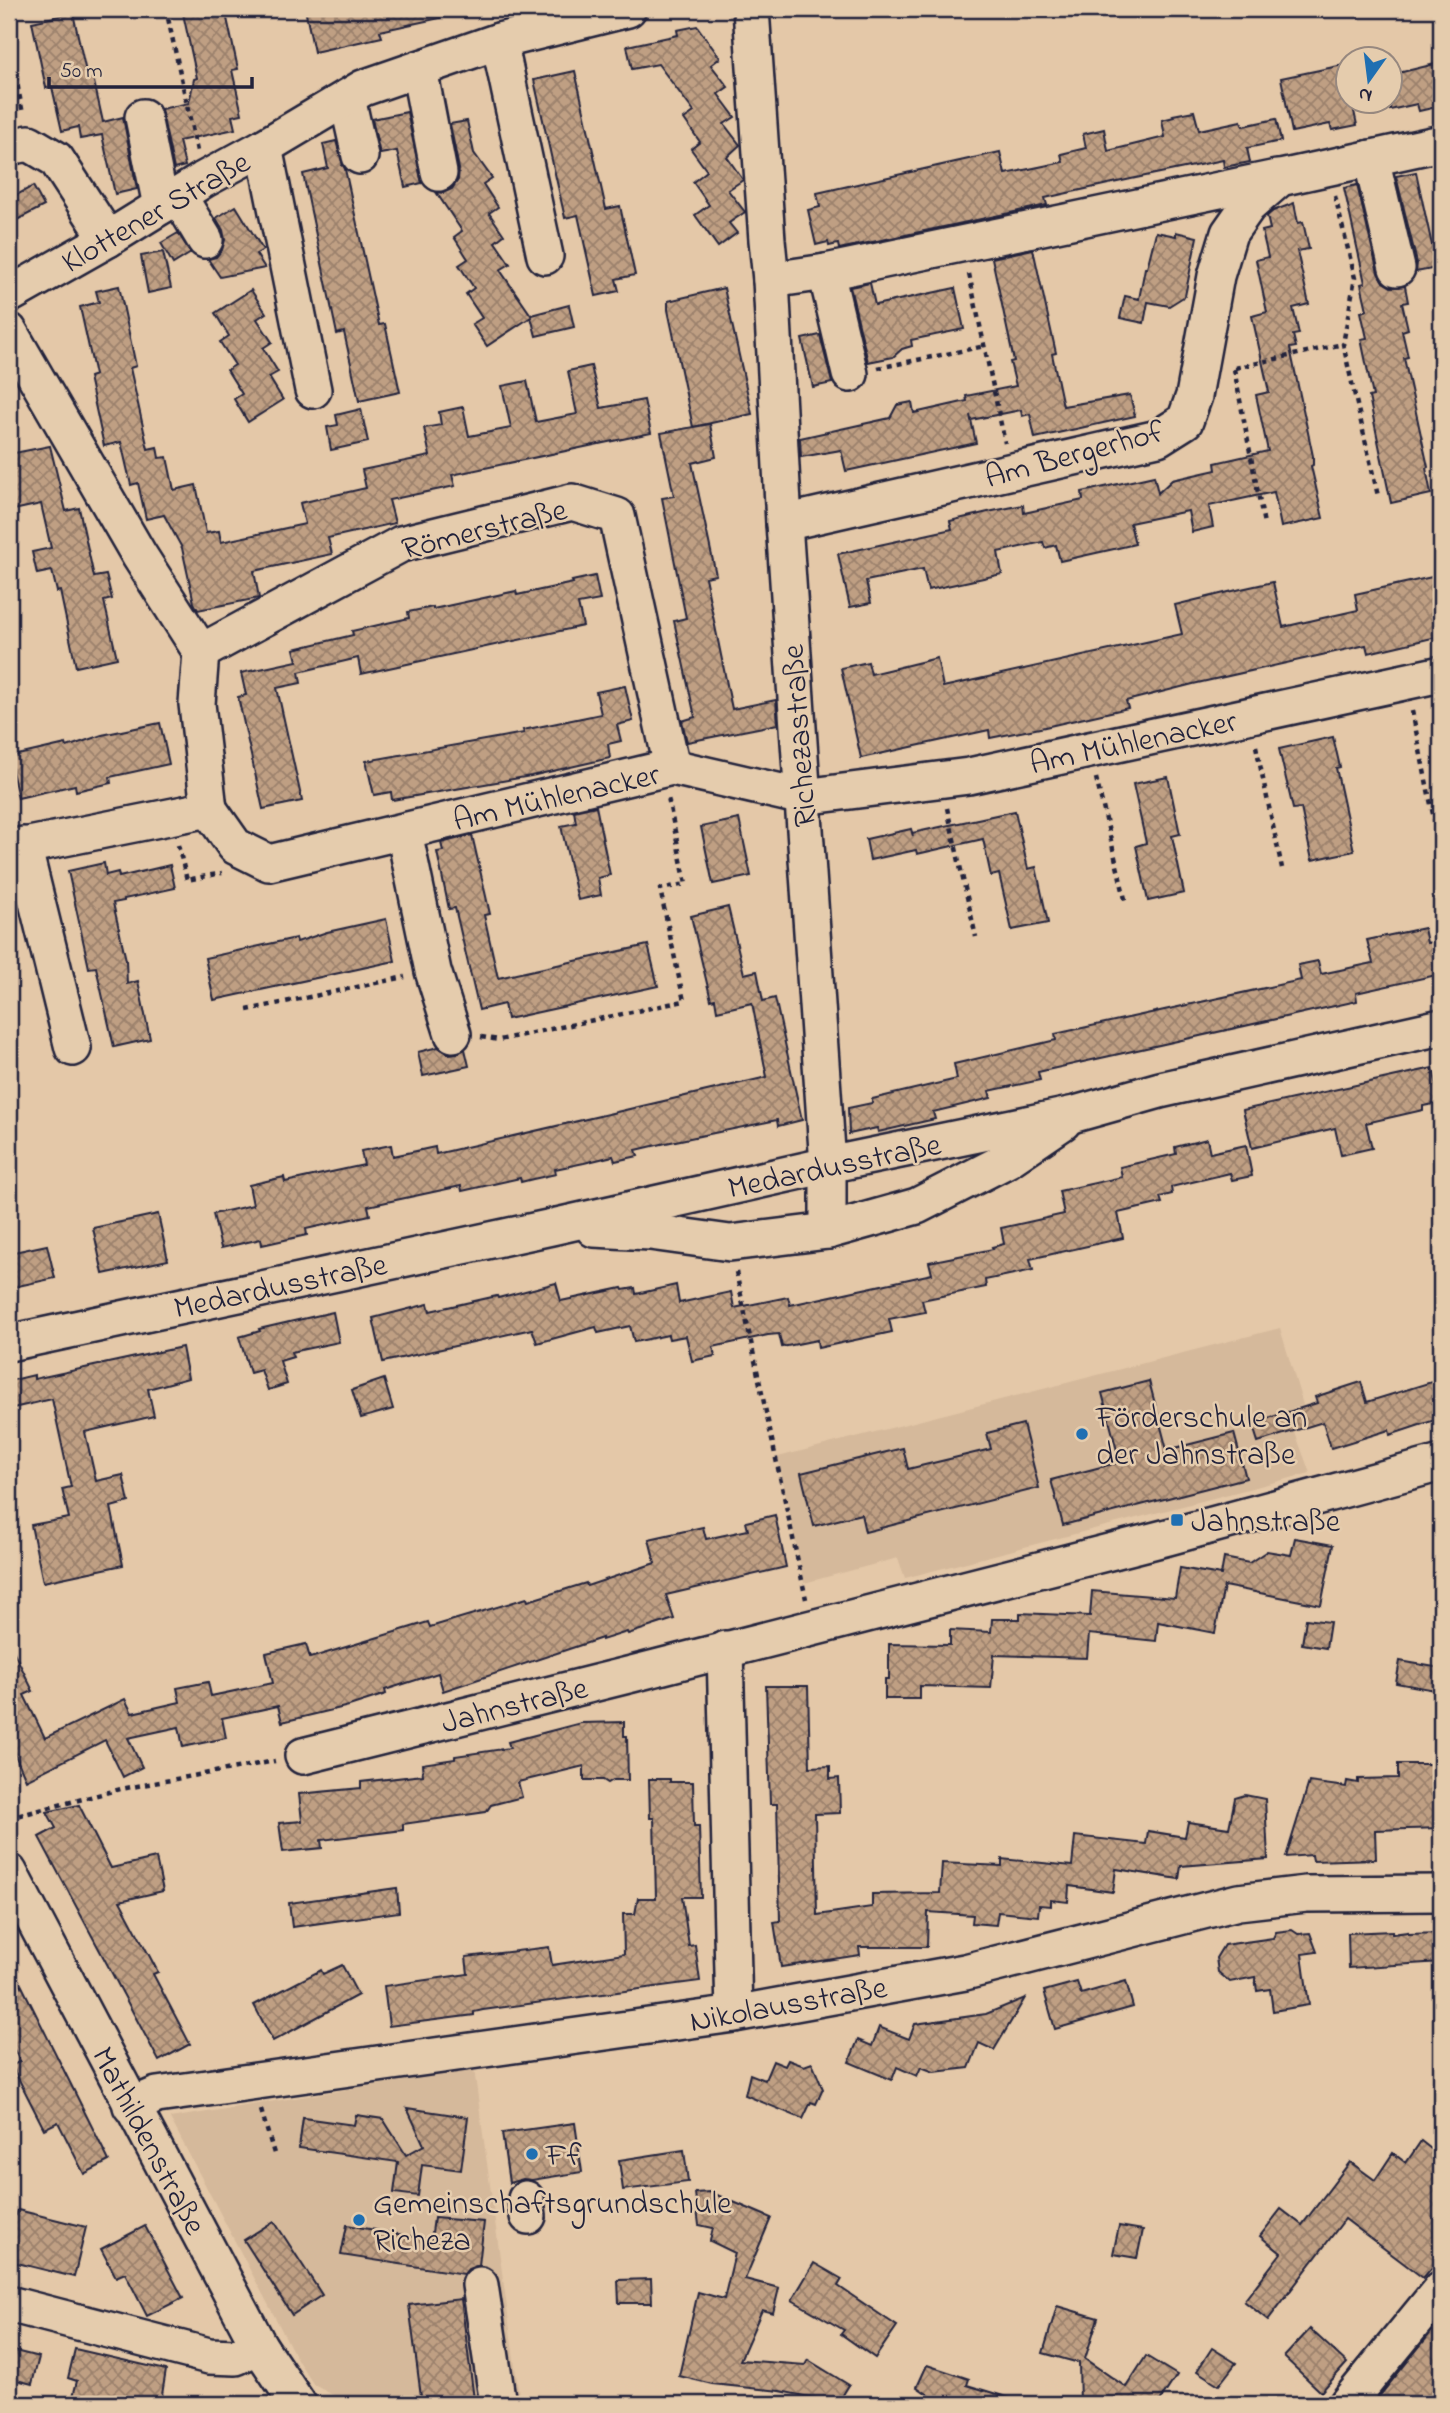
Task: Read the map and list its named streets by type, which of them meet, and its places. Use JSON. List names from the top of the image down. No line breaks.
{"streets":{"street":["Klottener Straße","Am Bergerhof","Römerstraße","Richezastraße","Am Mühlenacker","Medardusstraße","Jahnstraße","Nikolausstraße","Mathildenstraße"]},"crossings":[["Am Bergerhof","Richezastraße"],["Römerstraße","Am Mühlenacker"],["Richezastraße","Am Mühlenacker"],["Richezastraße","Medardusstraße"],["Nikolausstraße","Mathildenstraße"]],"places":{"other":["Förderschule an der Jahnstraße","Ff","Gemeinschaftsgrundschule Richeza"],"transit":["Jahnstraße"]},"scale_bar":"50 m","north":"bottom"}
